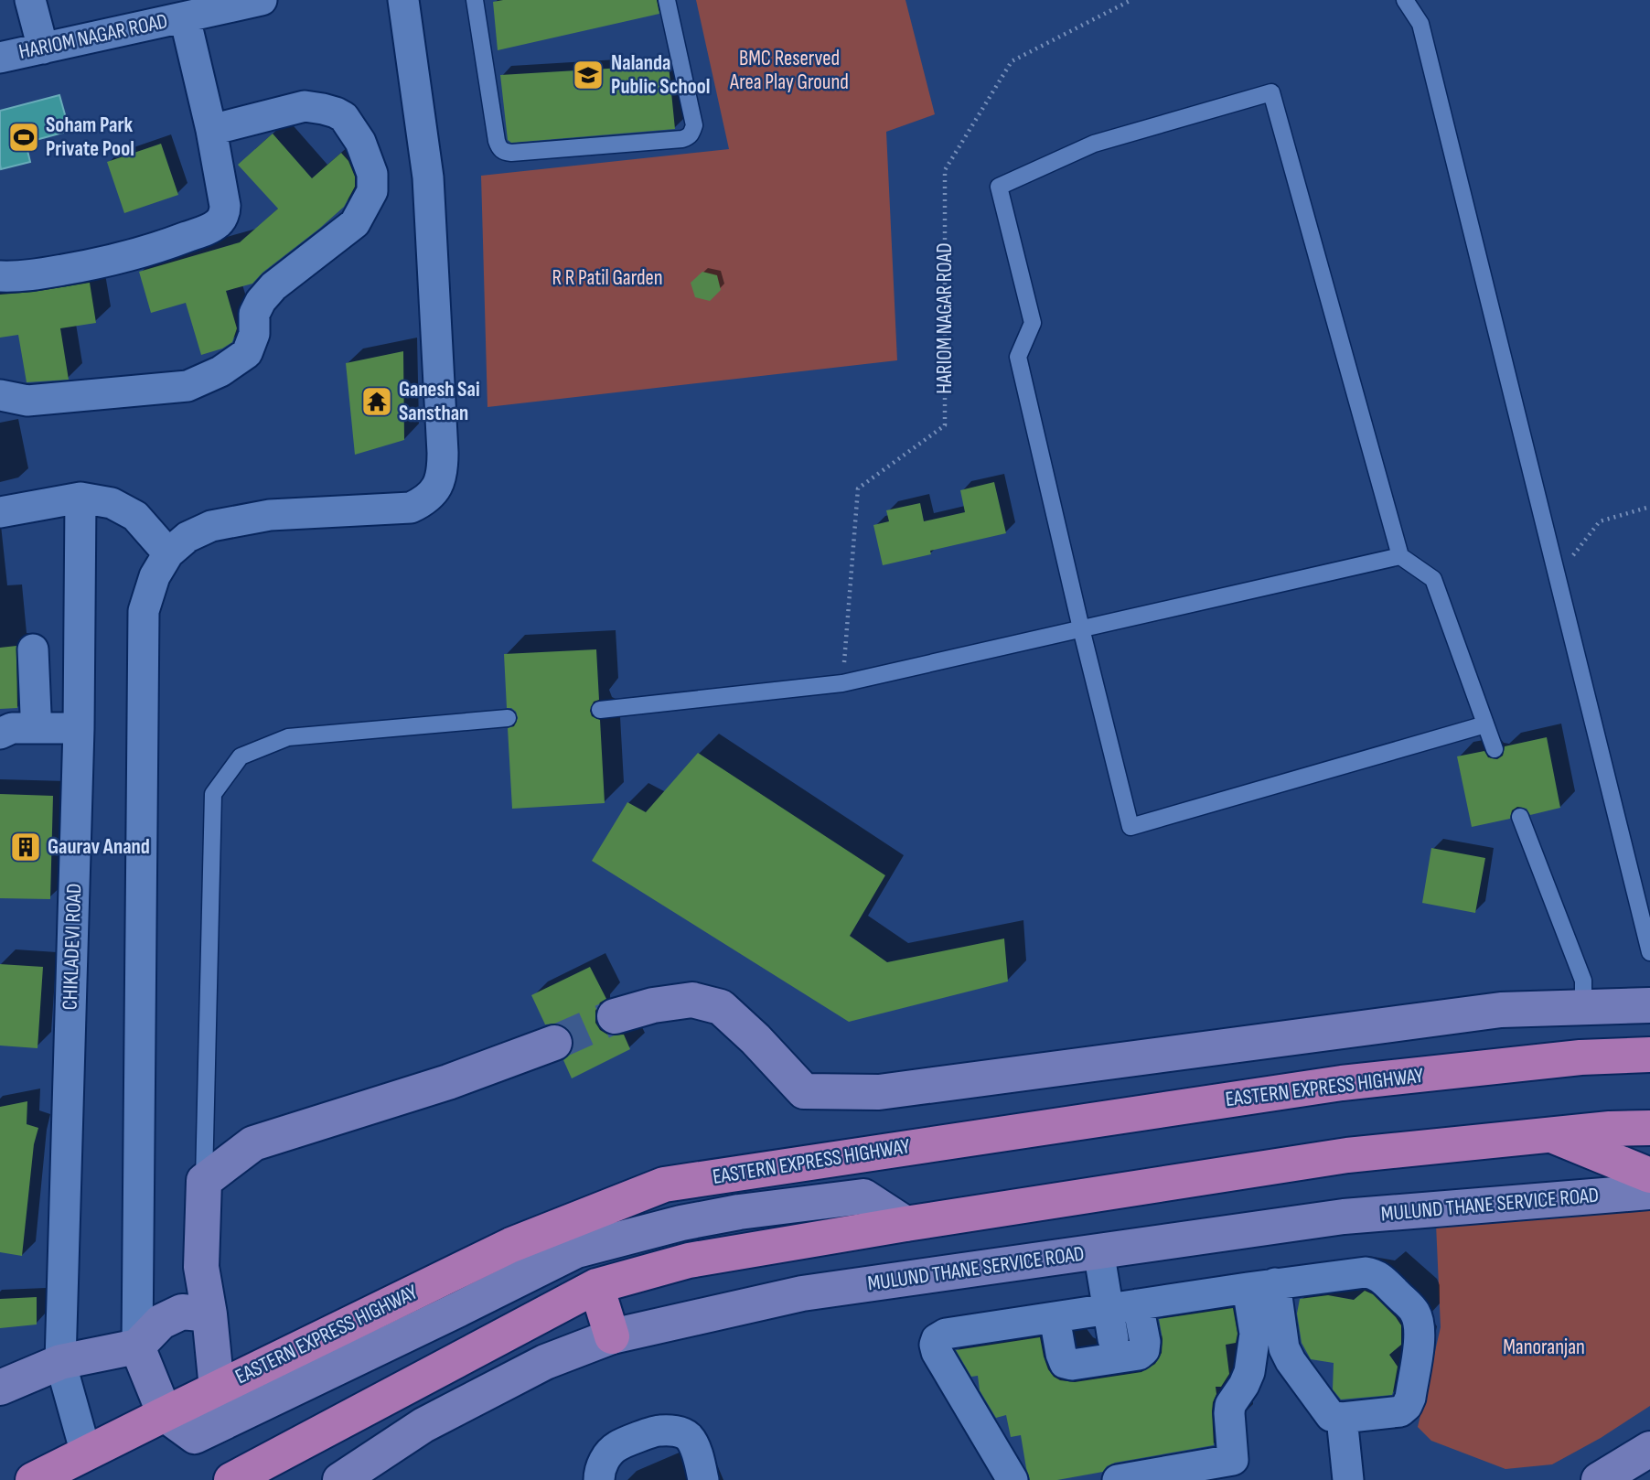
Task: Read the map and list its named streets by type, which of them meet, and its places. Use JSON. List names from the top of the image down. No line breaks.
{"streets":{"highway":["EASTERN EXPRESS HIGHWAY"],"street":["HARIOM NAGAR ROAD","CHIKLADEVI ROAD","MULUND THANE SERVICE ROAD"]},"crossings":[["CHIKLADEVI ROAD","EASTERN EXPRESS HIGHWAY"]],"parks":["BMC Reserved Area Play Ground","R R Patil Garden","Manoranjan"],"places":{"school or university":["Nalanda Public School"],"sports":["Soham Park Private Pool"],"temple":["Ganesh Sai Sansthan"],"building":["Gaurav Anand"]}}
